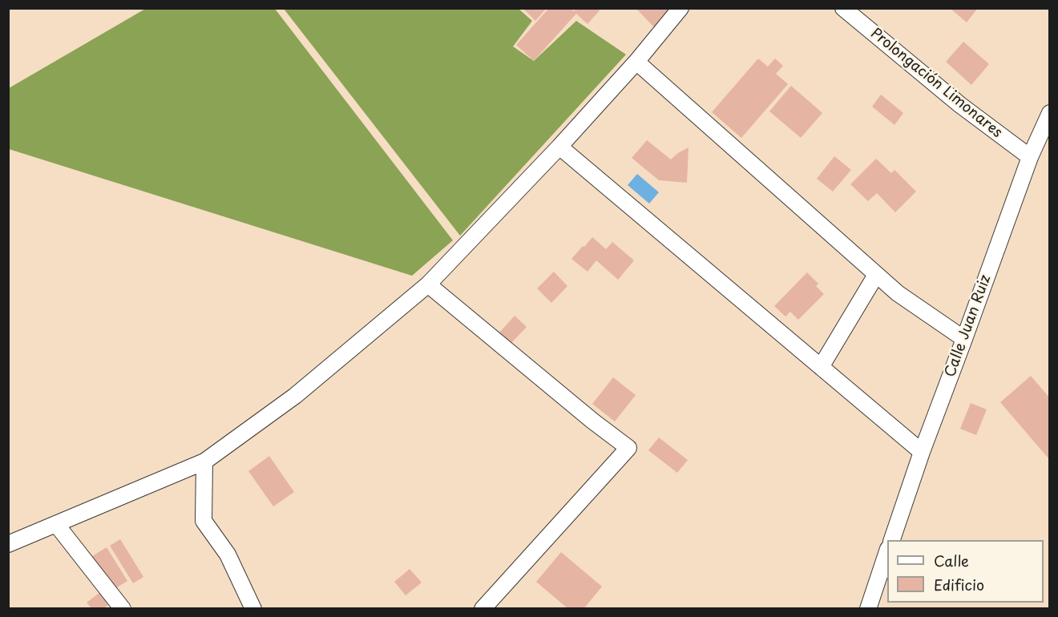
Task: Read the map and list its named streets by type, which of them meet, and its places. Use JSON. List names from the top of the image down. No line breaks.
{"streets":{"street":["Prolongación Limonares","Calle Juan Ruiz"]},"crossings":[["Prolongación Limonares","Calle Juan Ruiz"]],"legend":["Calle","Edificio"]}
